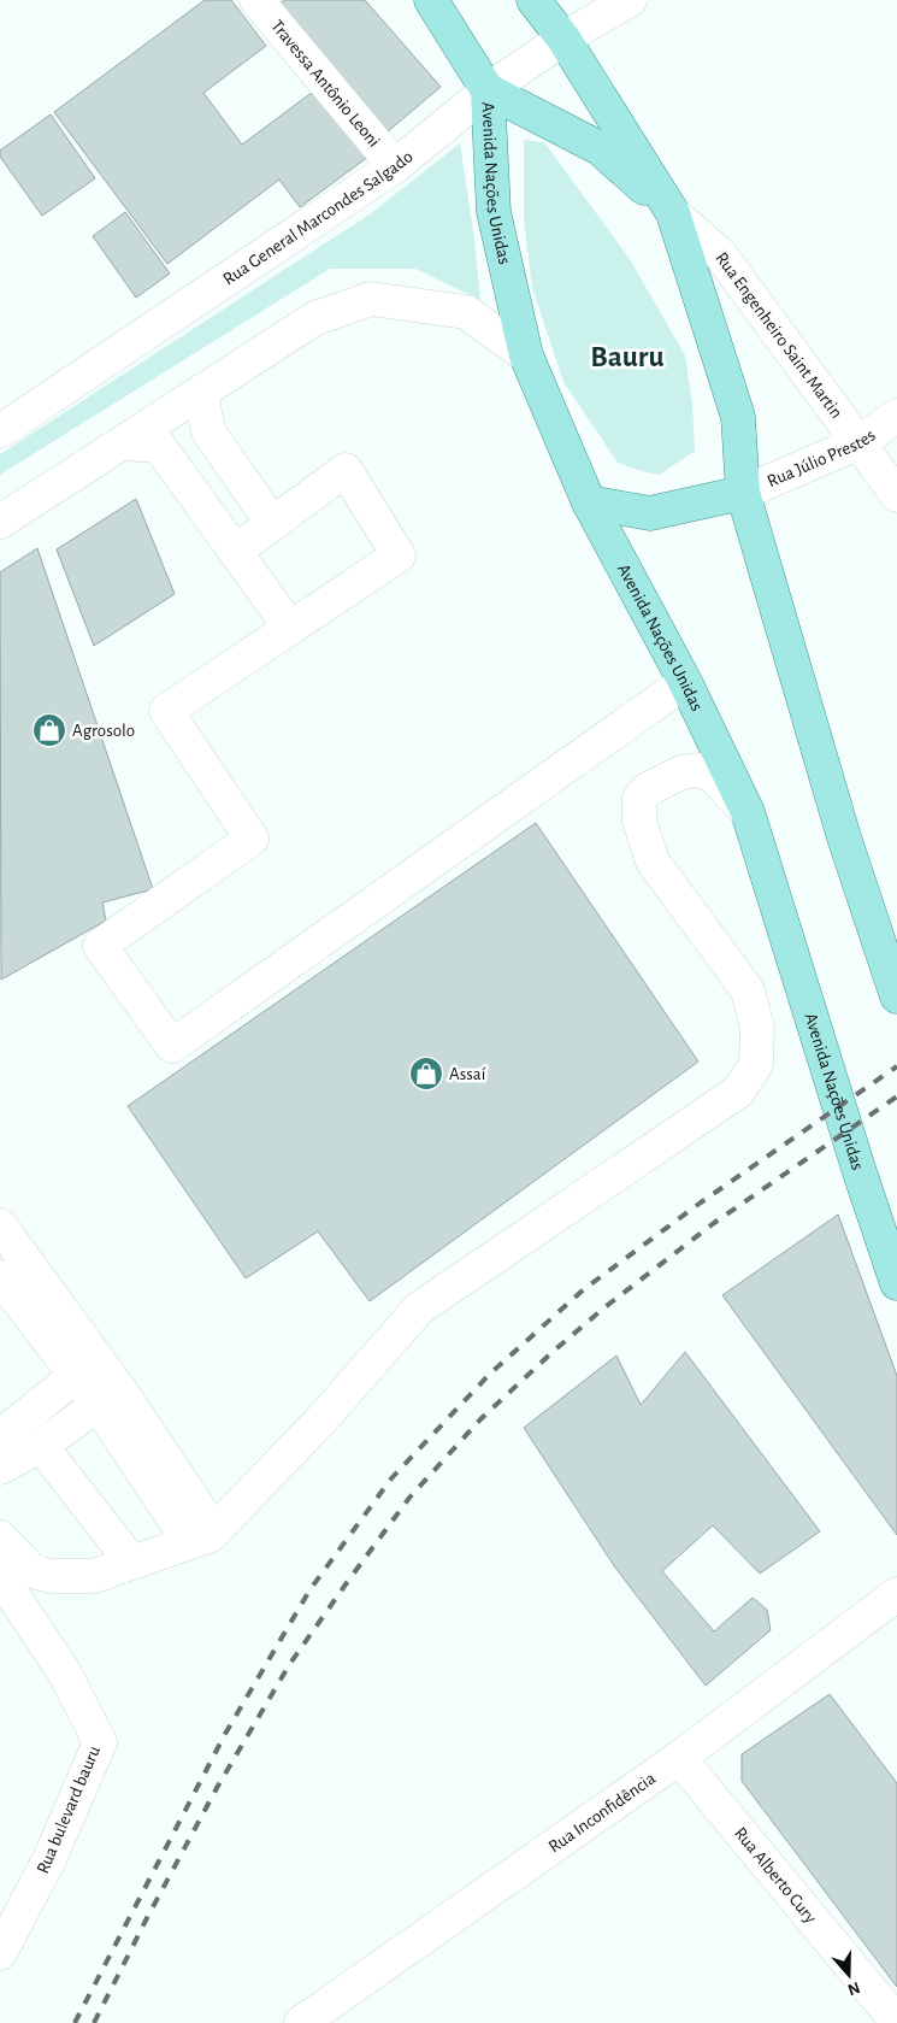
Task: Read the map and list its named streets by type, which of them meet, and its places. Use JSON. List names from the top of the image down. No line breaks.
{"streets":{"main road":["Avenida Nações Unidas"],"street":["Travessa Antônio Leoni","Rua General Marcondes Salgado","Rua Engenheiro Saint Martin","Rua Júlio Prestes","Rua bulevard bauru","Rua Inconfidência","Rua Alberto Cury"]},"crossings":[["Travessa Antônio Leoni","Rua General Marcondes Salgado"],["Avenida Nações Unidas","Rua General Marcondes Salgado"],["Rua Engenheiro Saint Martin","Rua Júlio Prestes"],["Rua Inconfidência","Rua Alberto Cury"]],"districts":["Bauru"],"places":{"shop":["Agrosolo","Assaí"]},"north":"bottom"}
